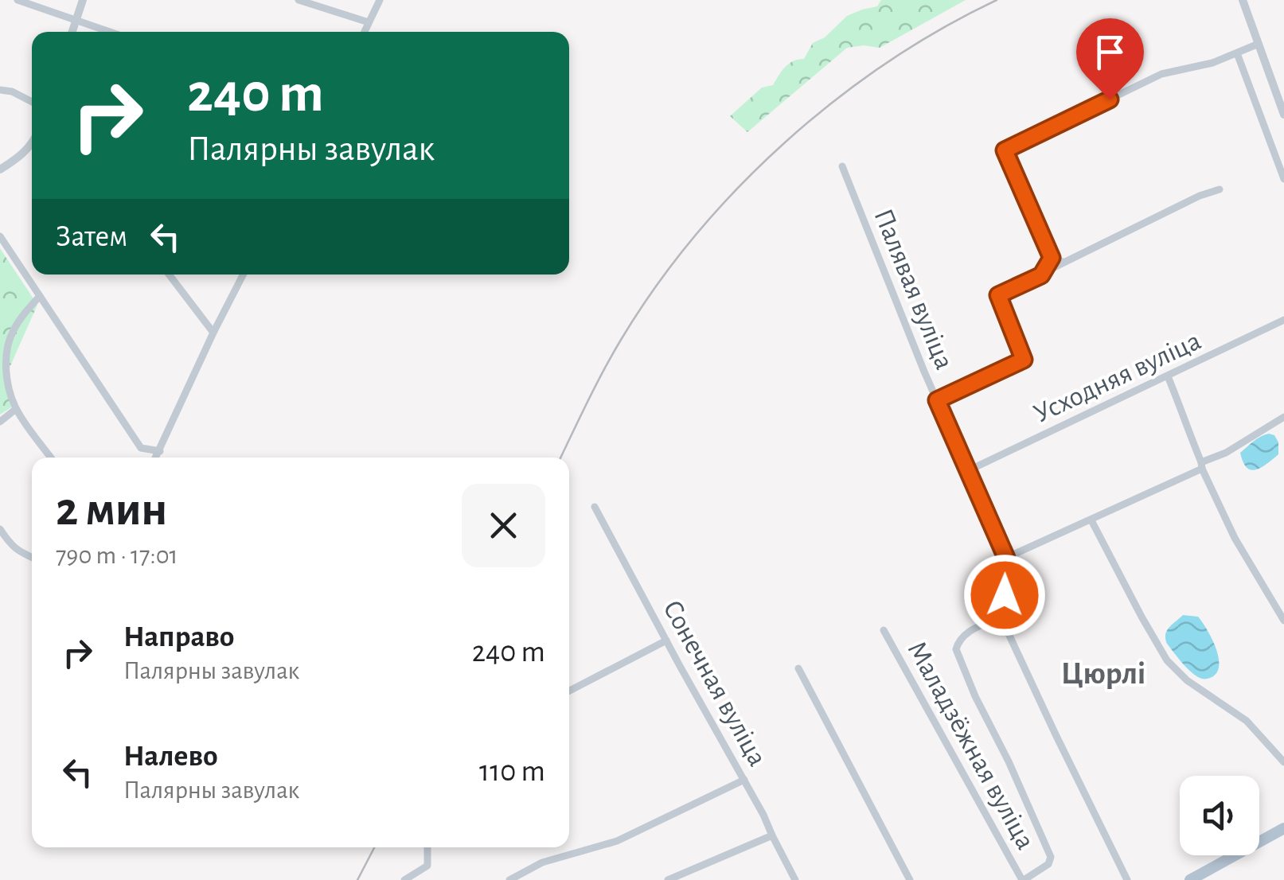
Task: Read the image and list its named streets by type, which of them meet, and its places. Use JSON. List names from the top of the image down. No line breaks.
{"streets":{"street":["Палявая вуліца","Усходняя вуліца","Сонечная вуліца","Маладзёжная вуліца"]},"crossings":[["Палявая вуліца","Усходняя вуліца"]],"districts":["Цюрлі"],"page":{"turn":["240 m","Палярны завулак"],"then":"Затем","heading":["2 мин","790 m · 17:01"],"list":[{"name":"Направо","note":"Палярны завулак","value":"240 m"},{"name":"Налево","note":"Палярны завулак","value":"110 m"}]}}
